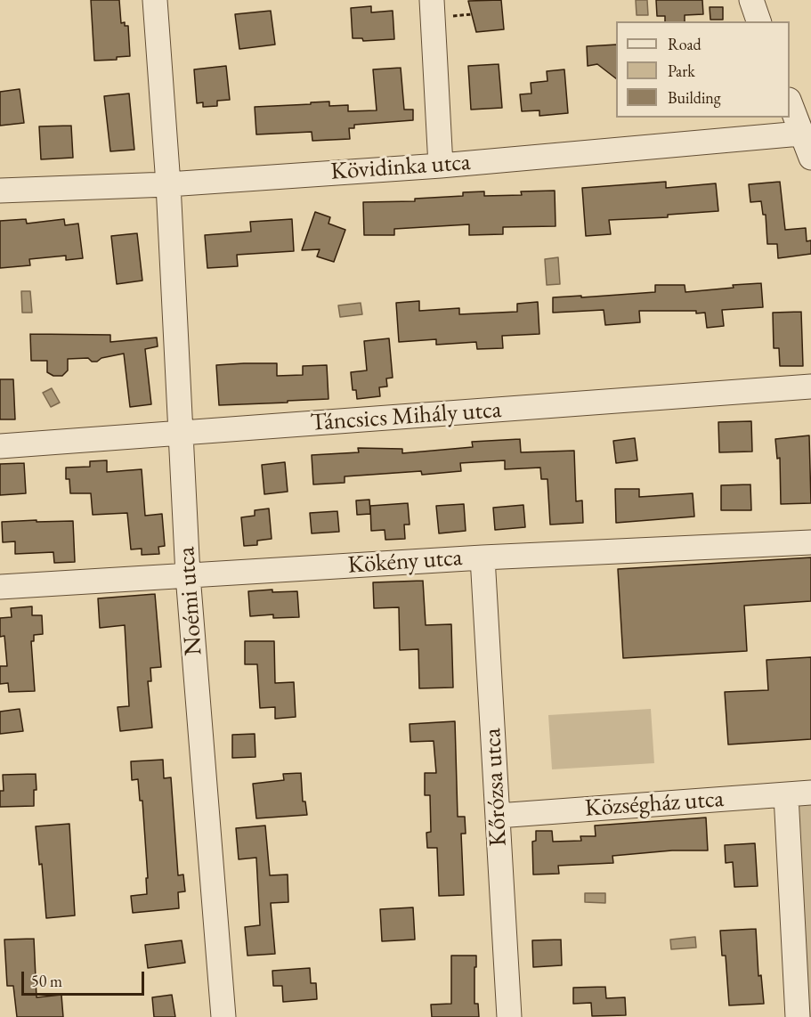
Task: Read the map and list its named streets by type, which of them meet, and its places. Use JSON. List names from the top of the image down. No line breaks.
{"streets":{"street":["Kövidinka utca","Táncsics Mihály utca","Kökény utca","Noémi utca","Kőrózsa utca","Községház utca"]},"crossings":[["Kövidinka utca","Noémi utca"],["Táncsics Mihály utca","Noémi utca"],["Kökény utca","Noémi utca"],["Kökény utca","Kőrózsa utca"],["Kőrózsa utca","Községház utca"]],"legend":["Road","Park","Building"],"scale_bar":"50 m"}
